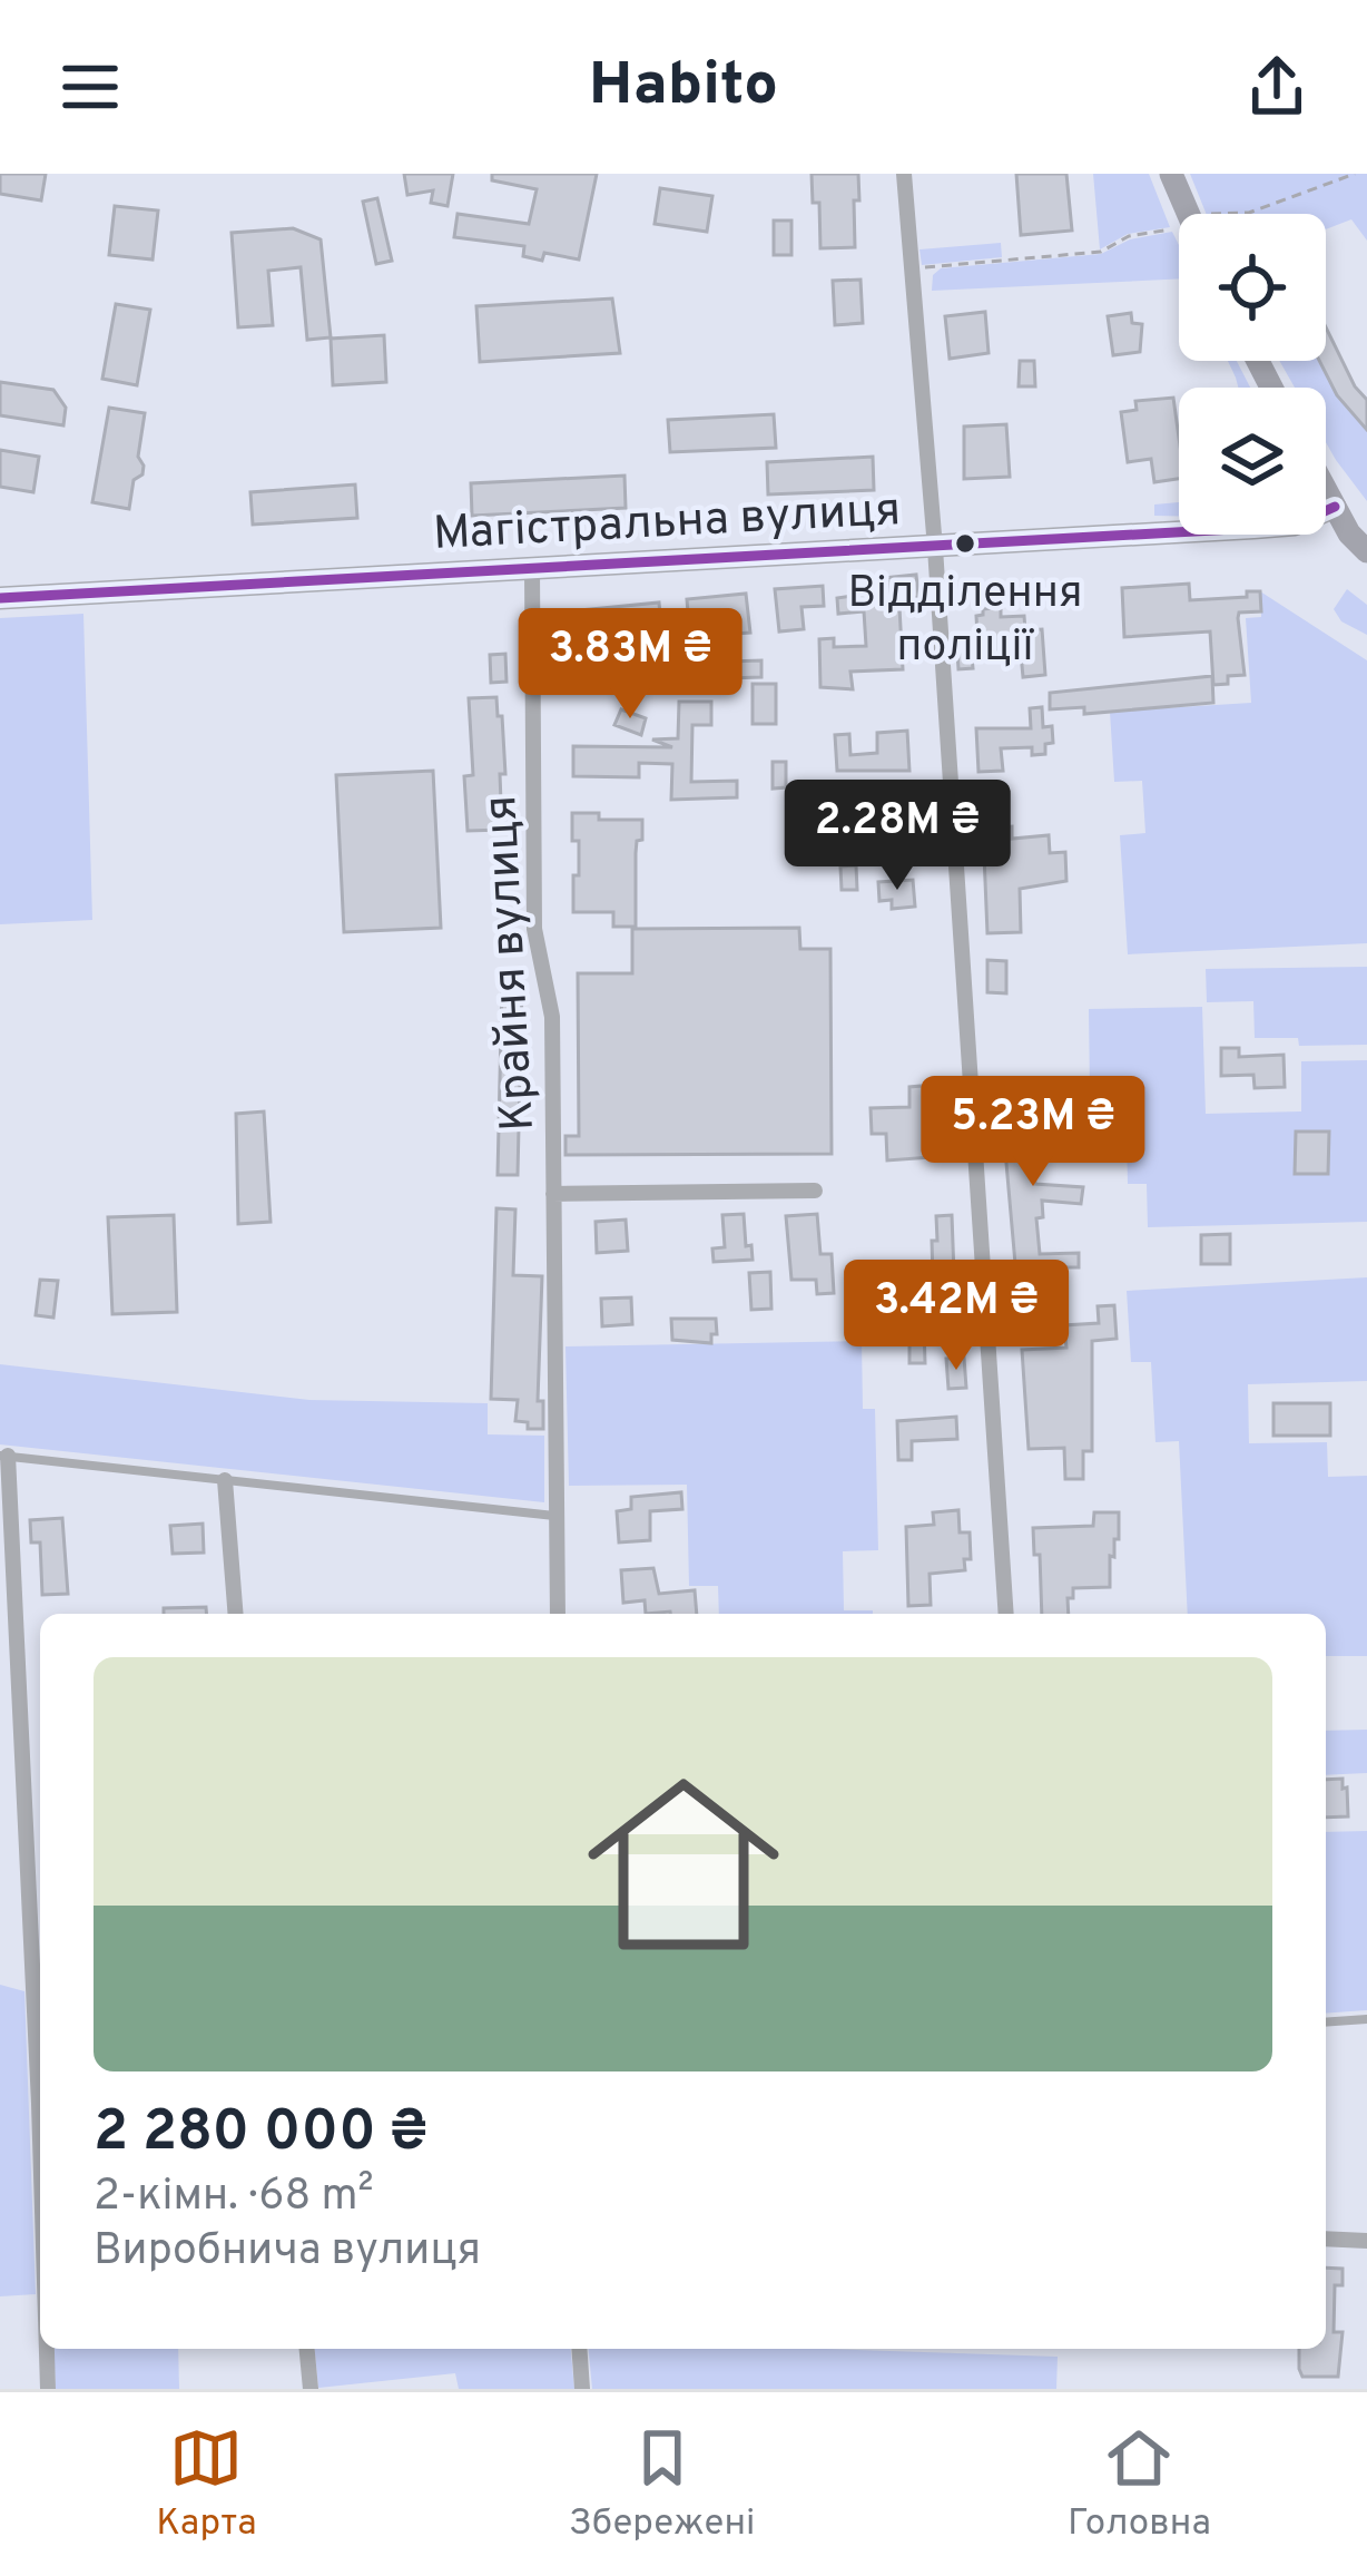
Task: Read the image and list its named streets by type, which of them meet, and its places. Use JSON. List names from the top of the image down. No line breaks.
{"streets":{"street":["Магістральна вулиця","Крайня вулиця"]},"crossings":[["Магістральна вулиця","Крайня вулиця"]],"places":["Відділення поліції"],"page":{"header":"Habito","price":["3.83M ₴","2.28M ₴","5.23M ₴","3.42M ₴"],"list":[{"name":"2 280 000 ₴","note":"2-кімн. · 68 m² · Виробнича вулиця"}],"tabs":["Карта","Збережені","Головна"]}}
